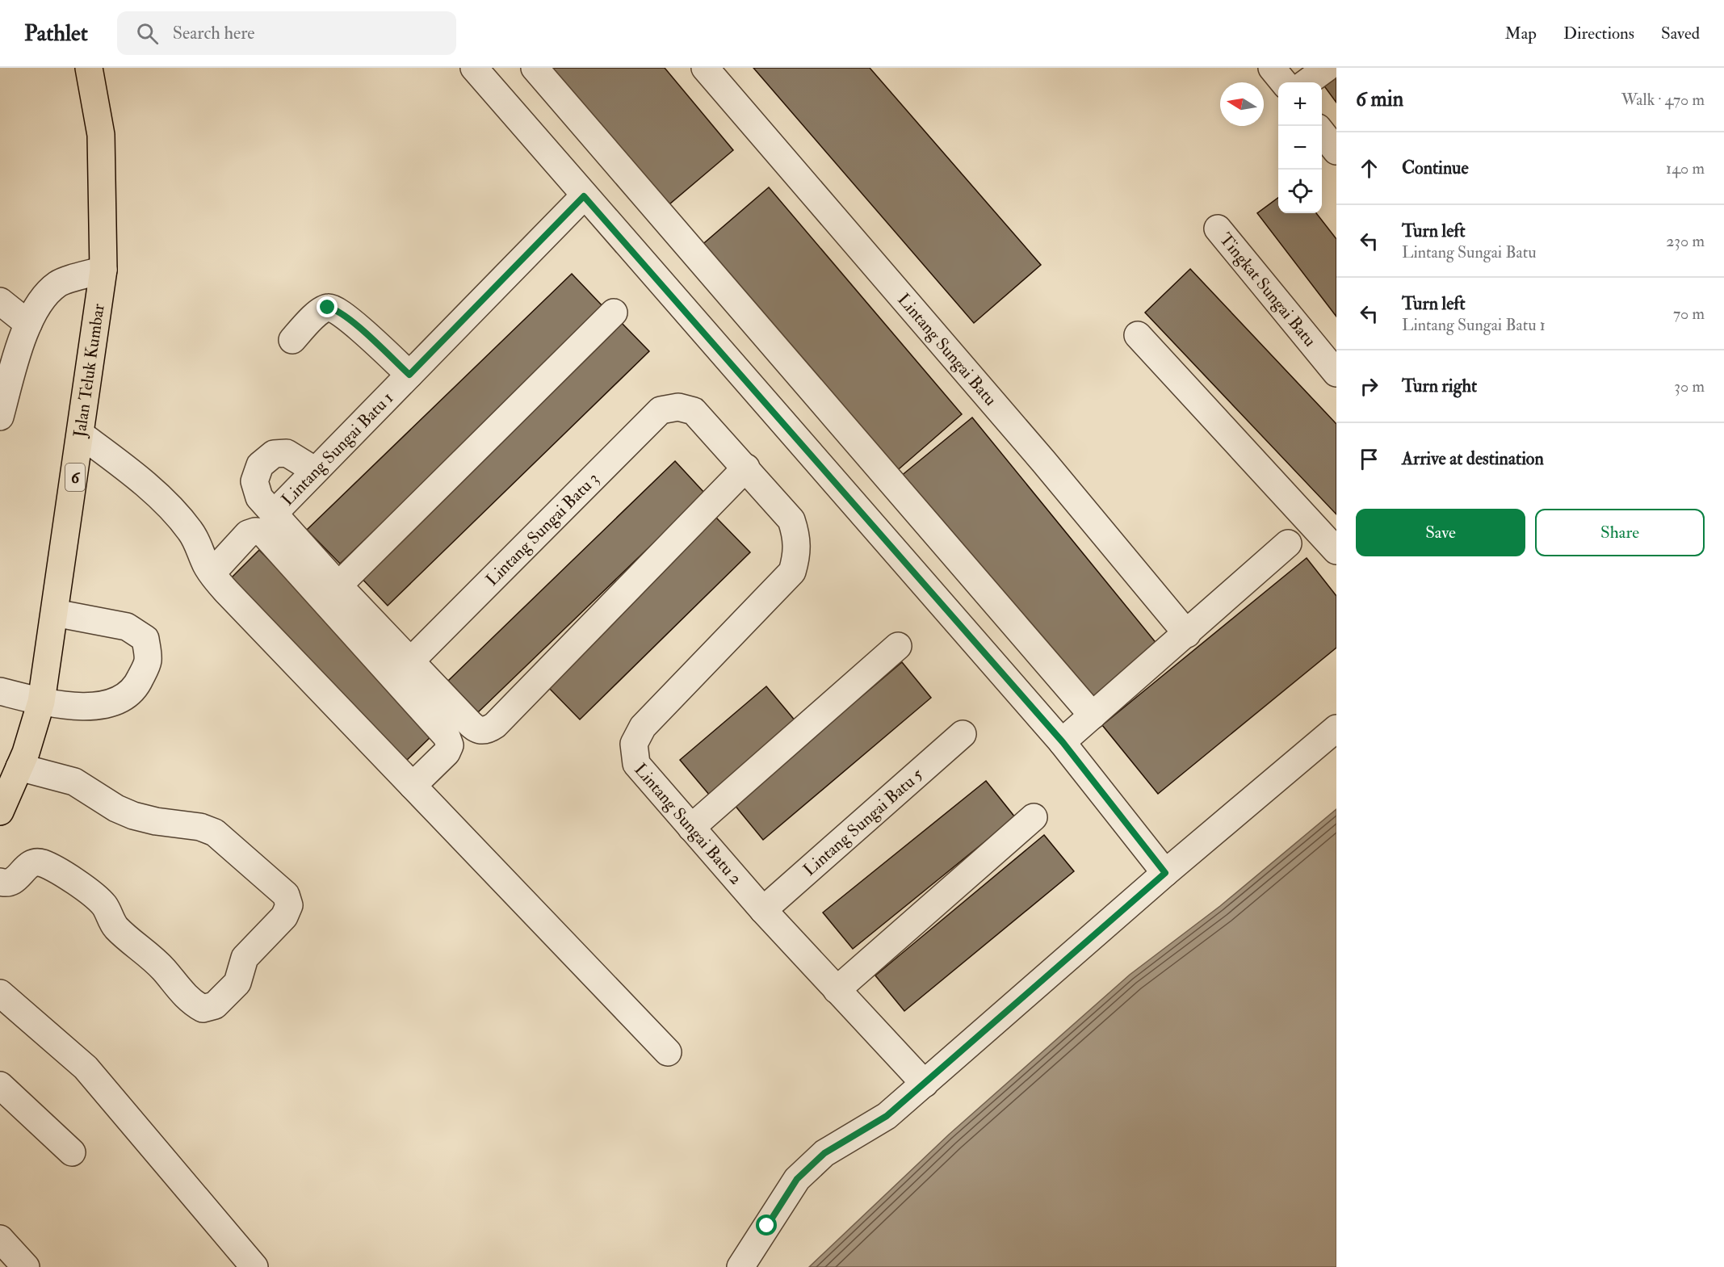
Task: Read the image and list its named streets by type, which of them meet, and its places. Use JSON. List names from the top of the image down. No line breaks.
{"streets":{"main road":["Jalan Teluk Kumbar","6"],"street":["Tingkat Sungai Batu","Lintang Sungai Batu","Lintang Sungai Batu 1","Lintang Sungai Batu 3","Lintang Sungai Batu 5","Lintang Sungai Batu 2"]},"crossings":[["Lintang Sungai Batu 3","Lintang Sungai Batu 2"],["Lintang Sungai Batu 5","Lintang Sungai Batu 2"]],"north":"left","page":{"header":"Pathlet","search":"Search here","nav":["Map","Directions","Saved"],"heading":["6 min","Walk · 470 m"],"map_buttons":["+","−"],"list":[["Continue","140 m"],["Turn left","Lintang Sungai Batu","230 m"],["Turn left","Lintang Sungai Batu 1","70 m"],["Turn right","30 m"],"Arrive at destination"],"buttons":["Save","Share"]}}
